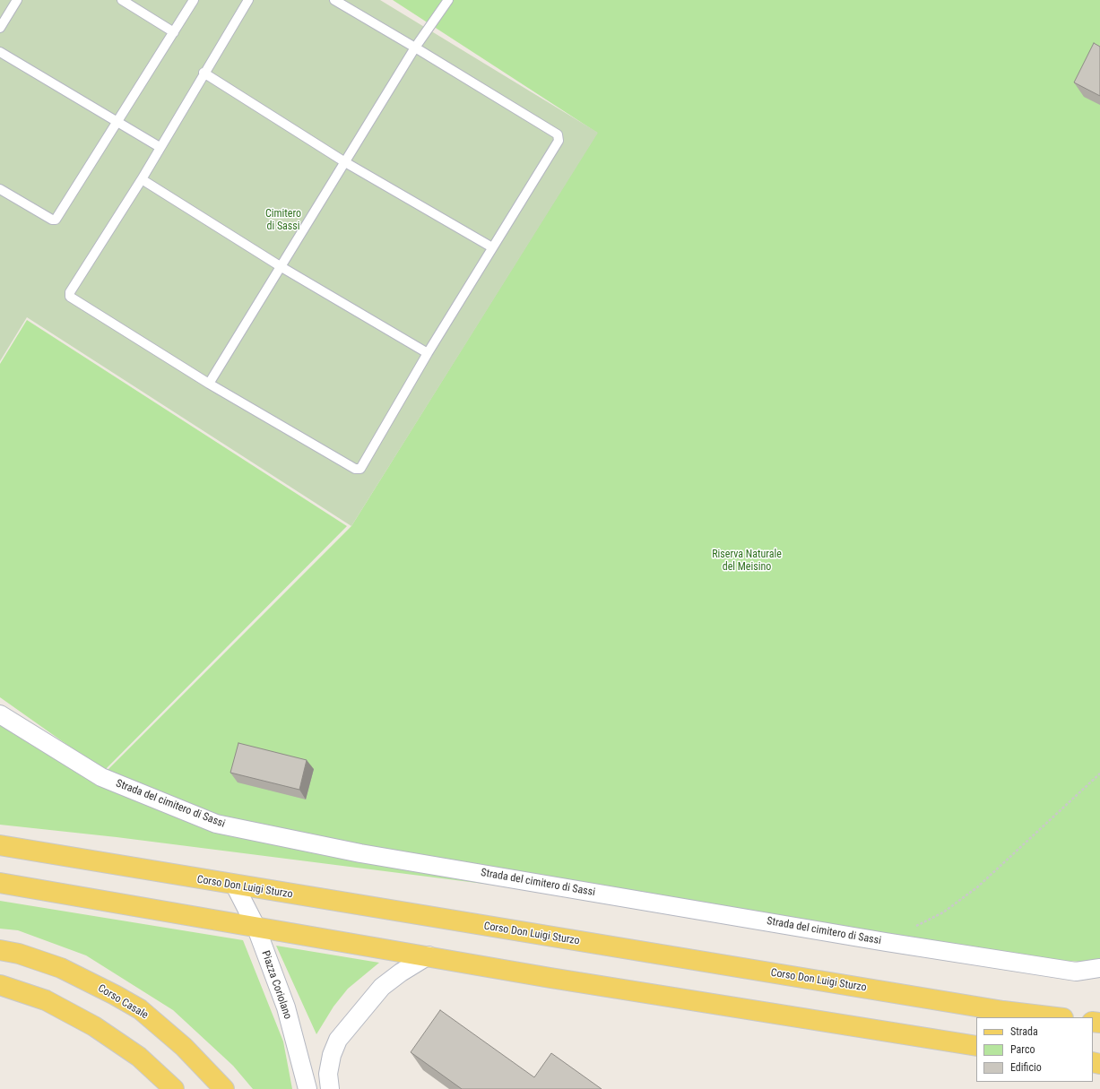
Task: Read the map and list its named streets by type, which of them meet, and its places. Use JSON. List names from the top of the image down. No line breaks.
{"streets":{"main road":["Corso Don Luigi Sturzo","Corso Casale"],"street":["Strada del cimitero di Sassi","Piazza Coriolano"]},"crossings":[["Corso Don Luigi Sturzo","Piazza Coriolano"]],"parks":["Cimitero di Sassi","Riserva Naturale del Meisino"],"legend":["Strada","Parco","Edificio"]}
